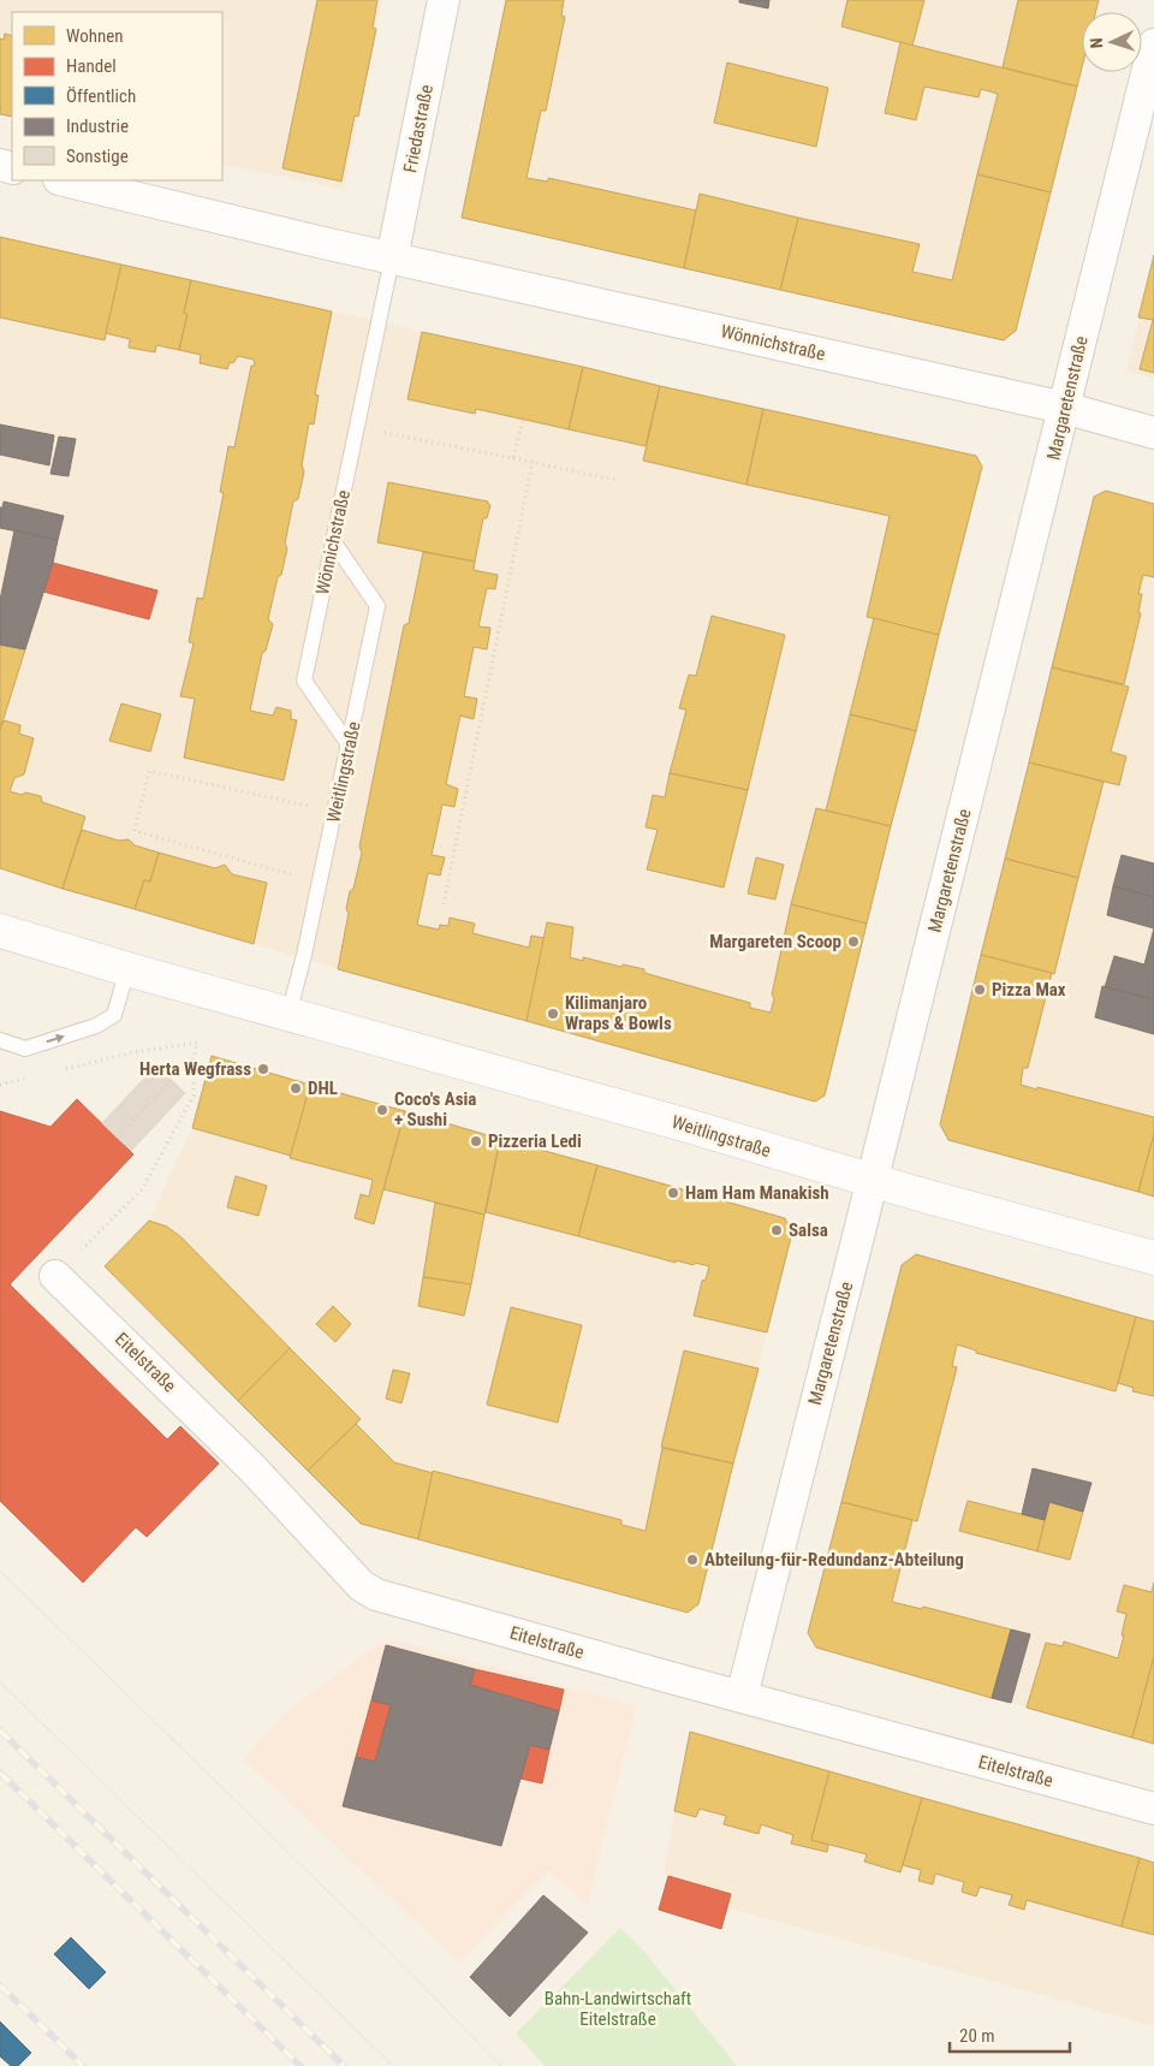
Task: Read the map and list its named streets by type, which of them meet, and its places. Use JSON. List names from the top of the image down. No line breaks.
{"streets":{"street":["Friedastraße","Wönnichstraße","Margaretenstraße","Weitlingstraße","Eitelstraße"]},"crossings":[["Friedastraße","Wönnichstraße"],["Wönnichstraße","Margaretenstraße"],["Wönnichstraße","Weitlingstraße"],["Margaretenstraße","Weitlingstraße"],["Margaretenstraße","Eitelstraße"]],"parks":["Bahn-Landwirtschaft Eitelstraße"],"places":["Margareten Scoop","Pizza Max","Kilimanjaro Wraps & Bowls","Herta Wegfrass","DHL","Coco's Asia + Sushi","Pizzeria Ledi","Ham Ham Manakish","Salsa","Abteilung-für-Redundanz-Abteilung"],"legend":["Wohnen","Handel","Öffentlich","Industrie","Sonstige"],"scale_bar":"20 m","north":"left"}
